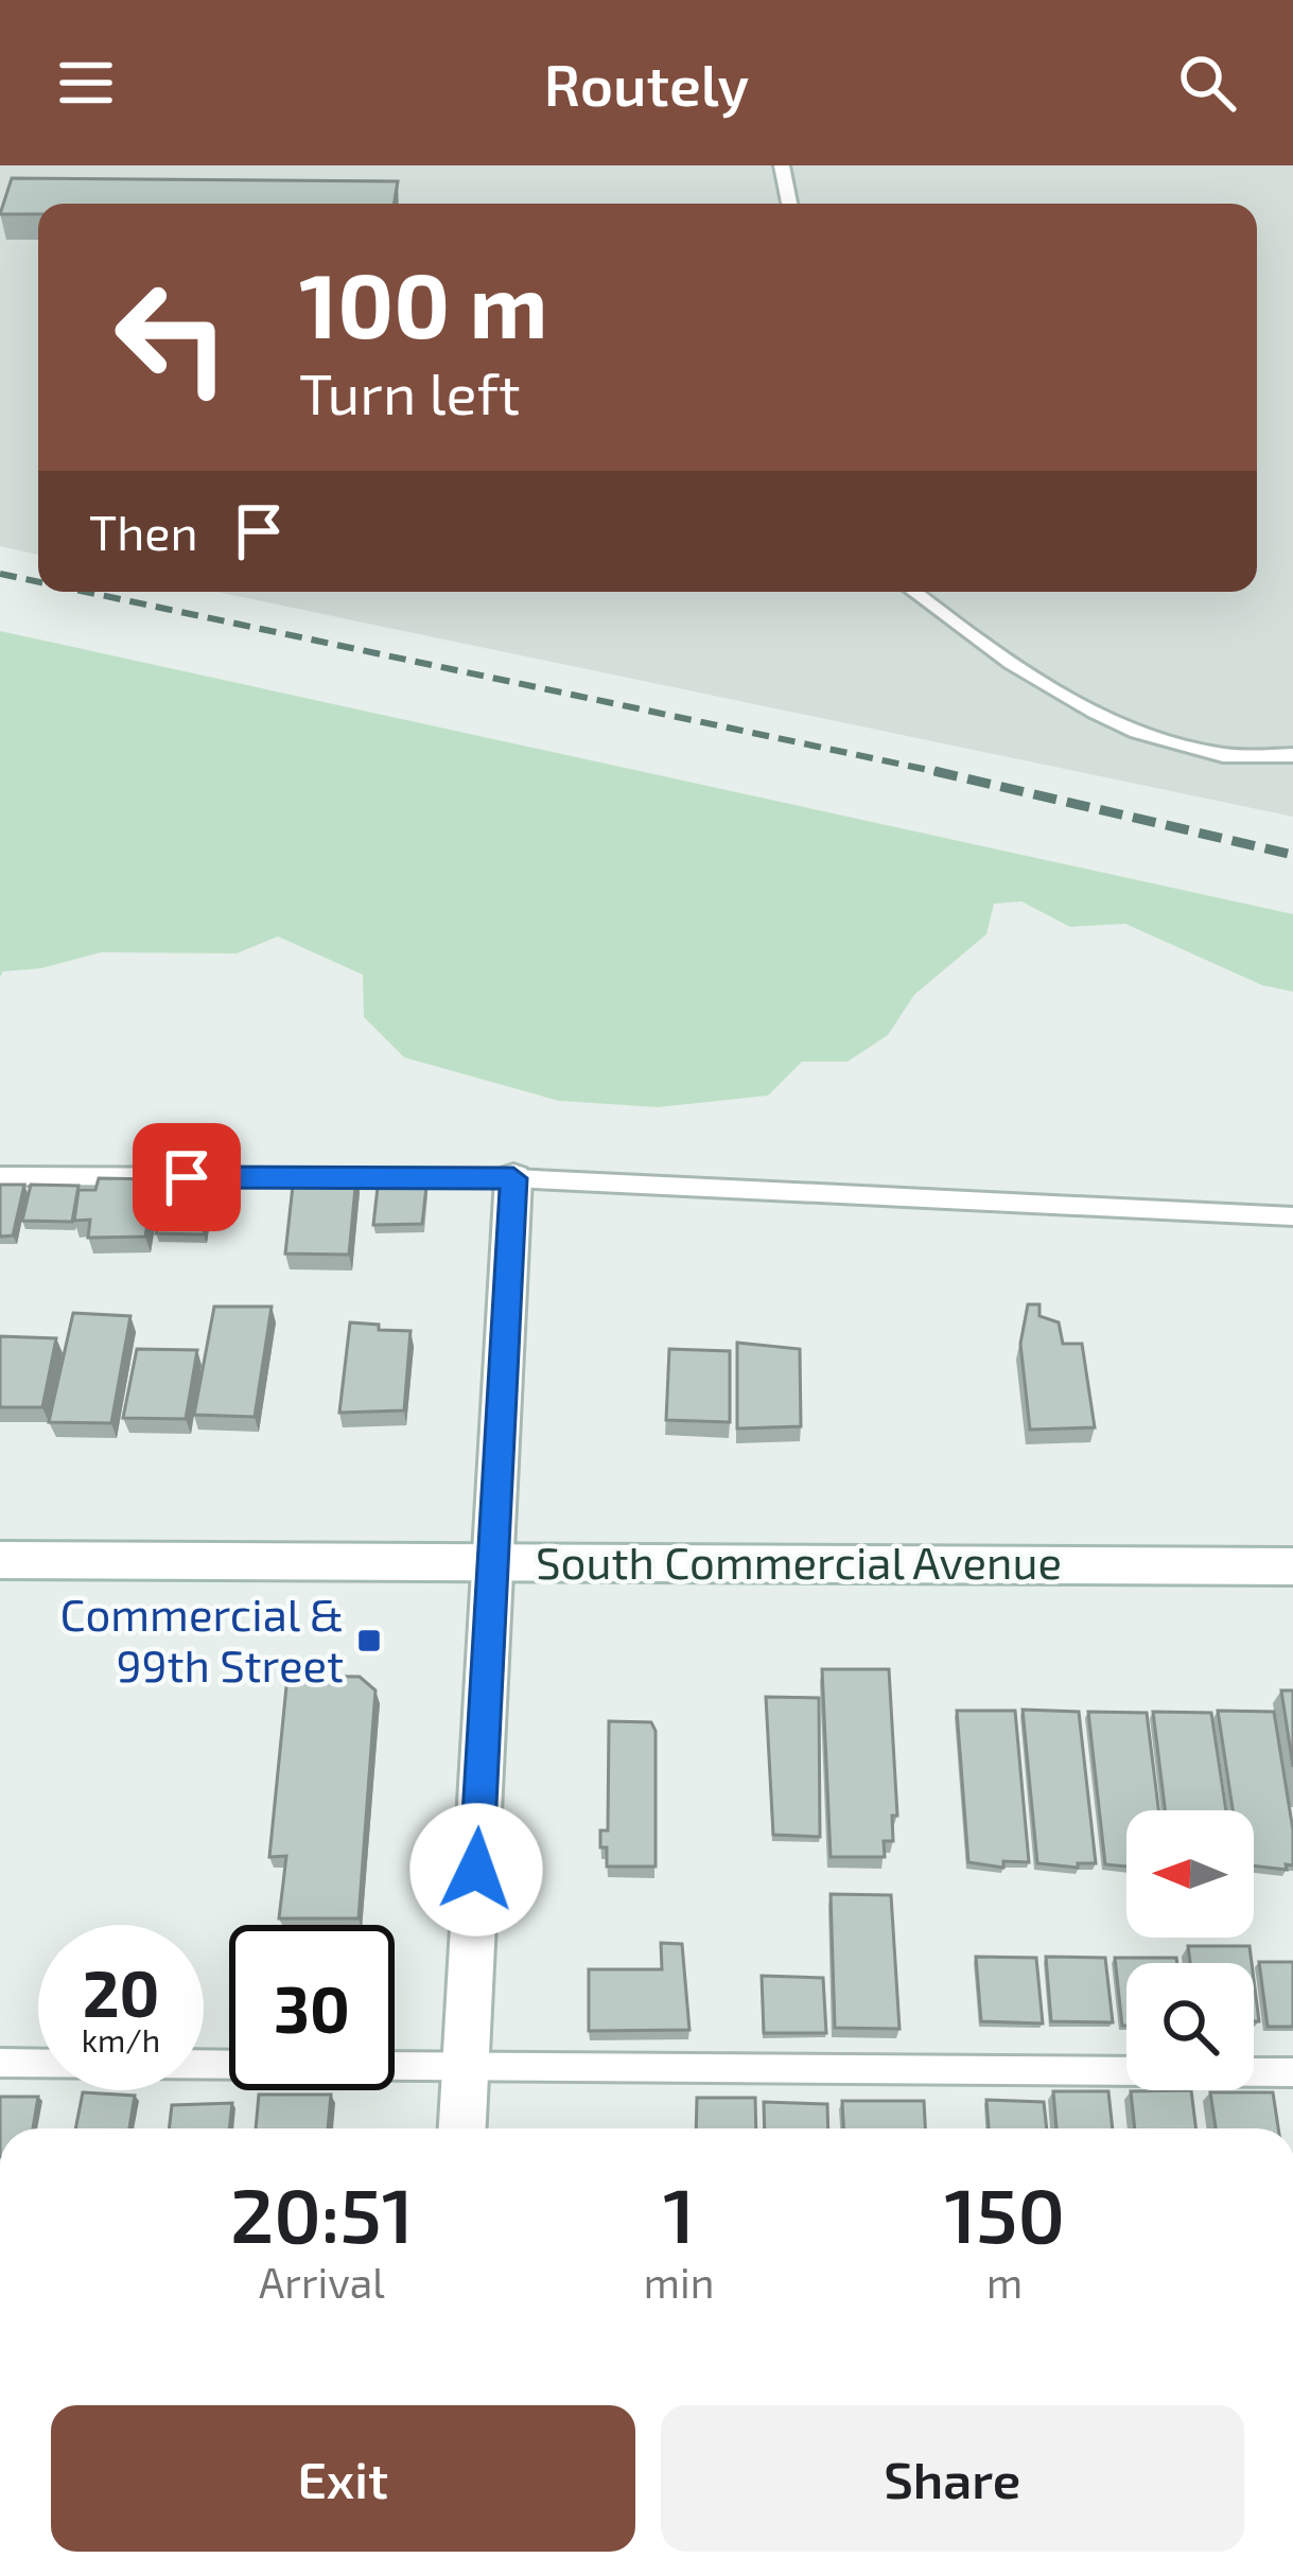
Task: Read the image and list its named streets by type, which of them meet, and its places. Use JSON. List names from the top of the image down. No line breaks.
{"streets":{"main road":["South Commercial Avenue"]},"places":{"transit":["Commercial & 99th Street"]},"north":"left","page":{"header":"Routely","turn":["100 m","Turn left"],"then":"Then","speed":"20 km/h","limit":"30","eta":["20:51","Arrival","1","min","150","m"],"buttons":["Exit","Share"]}}
